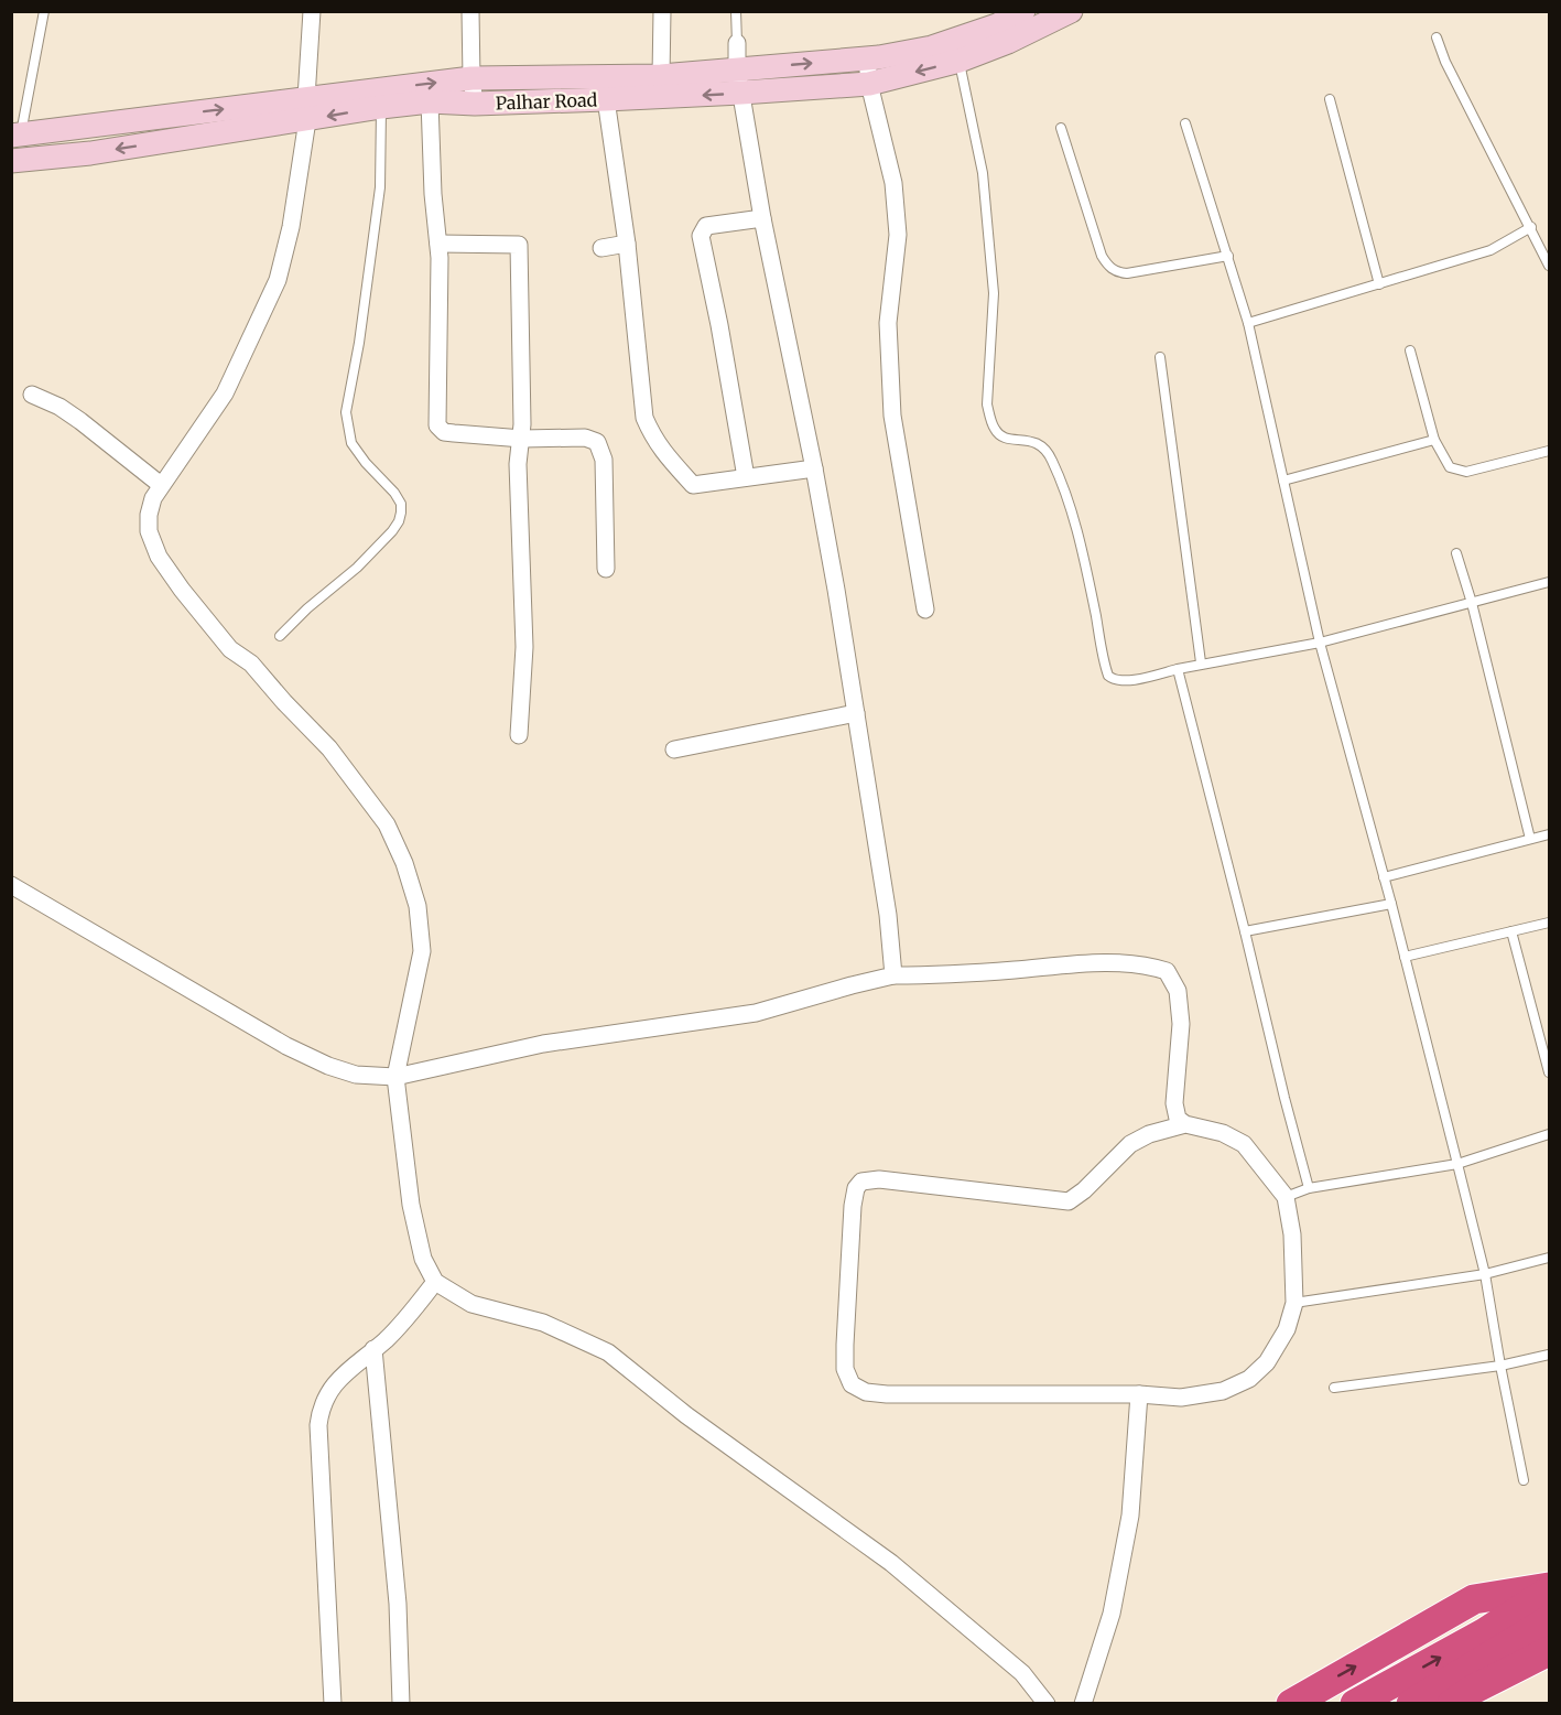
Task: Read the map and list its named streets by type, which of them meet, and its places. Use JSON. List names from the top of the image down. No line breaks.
{"streets":{"main road":["Palhar Road"]}}
